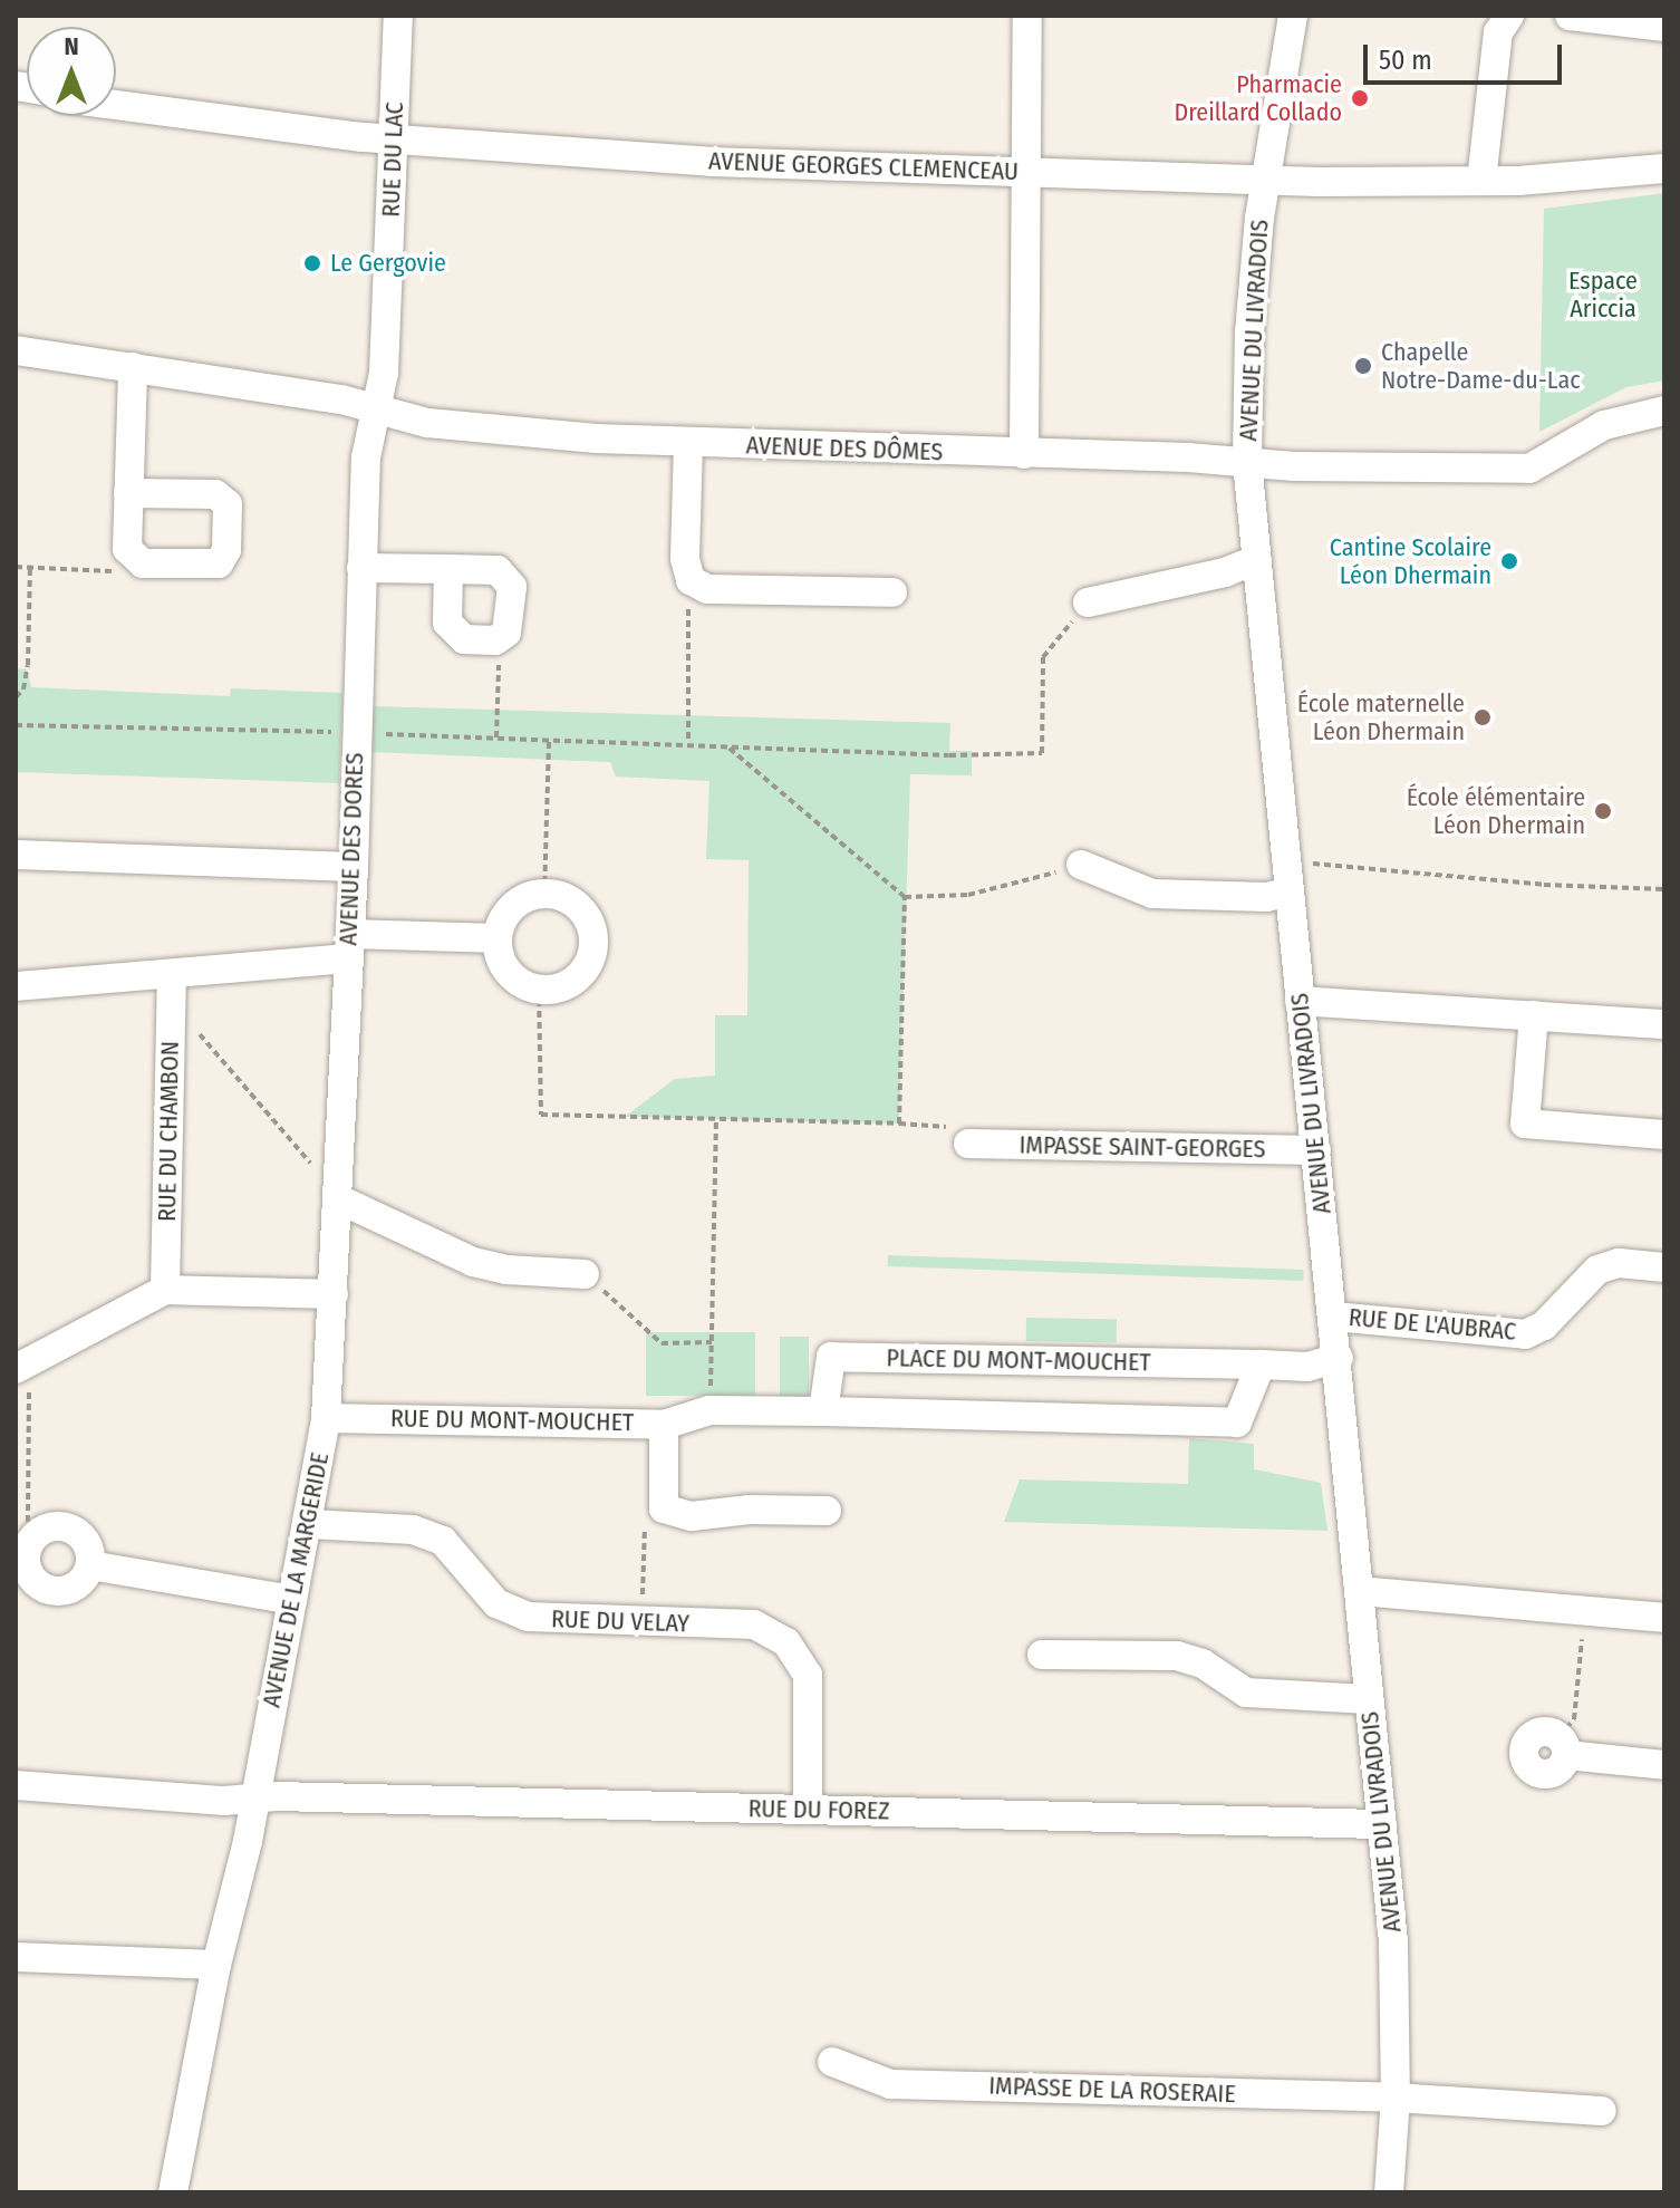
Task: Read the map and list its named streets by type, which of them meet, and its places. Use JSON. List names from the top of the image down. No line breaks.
{"streets":{"street":["RUE DU LAC","AVENUE GEORGES CLEMENCEAU","AVENUE DU LIVRADOIS","AVENUE DES DÔMES","AVENUE DES DORES","RUE DU CHAMBON","IMPASSE SAINT-GEORGES","RUE DE L'AUBRAC","PLACE DU MONT-MOUCHET","RUE DU MONT-MOUCHET","AVENUE DE LA MARGERIDE","RUE DU VELAY","RUE DU FOREZ","IMPASSE DE LA ROSERAIE"]},"crossings":[["RUE DU LAC","AVENUE GEORGES CLEMENCEAU"],["RUE DU LAC","AVENUE DES DÔMES"],["RUE DU LAC","AVENUE DES DORES"],["AVENUE GEORGES CLEMENCEAU","AVENUE DU LIVRADOIS"],["AVENUE DU LIVRADOIS","AVENUE DES DÔMES"],["AVENUE DU LIVRADOIS","IMPASSE SAINT-GEORGES"],["AVENUE DU LIVRADOIS","RUE DE L'AUBRAC"],["AVENUE DU LIVRADOIS","PLACE DU MONT-MOUCHET"],["AVENUE DU LIVRADOIS","RUE DU FOREZ"],["AVENUE DU LIVRADOIS","IMPASSE DE LA ROSERAIE"],["AVENUE DES DÔMES","AVENUE DES DORES"],["AVENUE DES DORES","RUE DU CHAMBON"],["AVENUE DES DORES","AVENUE DE LA MARGERIDE"],["RUE DU MONT-MOUCHET","AVENUE DE LA MARGERIDE"],["AVENUE DE LA MARGERIDE","RUE DU VELAY"],["AVENUE DE LA MARGERIDE","RUE DU FOREZ"],["RUE DU VELAY","RUE DU FOREZ"]],"parks":["Espace Ariccia"],"places":["Pharmacie Dreillard Collado","Le Gergovie","Chapelle Notre-Dame-du-Lac","Cantine Scolaire Léon Dhermain","École maternelle Léon Dhermain","École élémentaire Léon Dhermain"],"scale_bar":"50 m","north":"top"}
